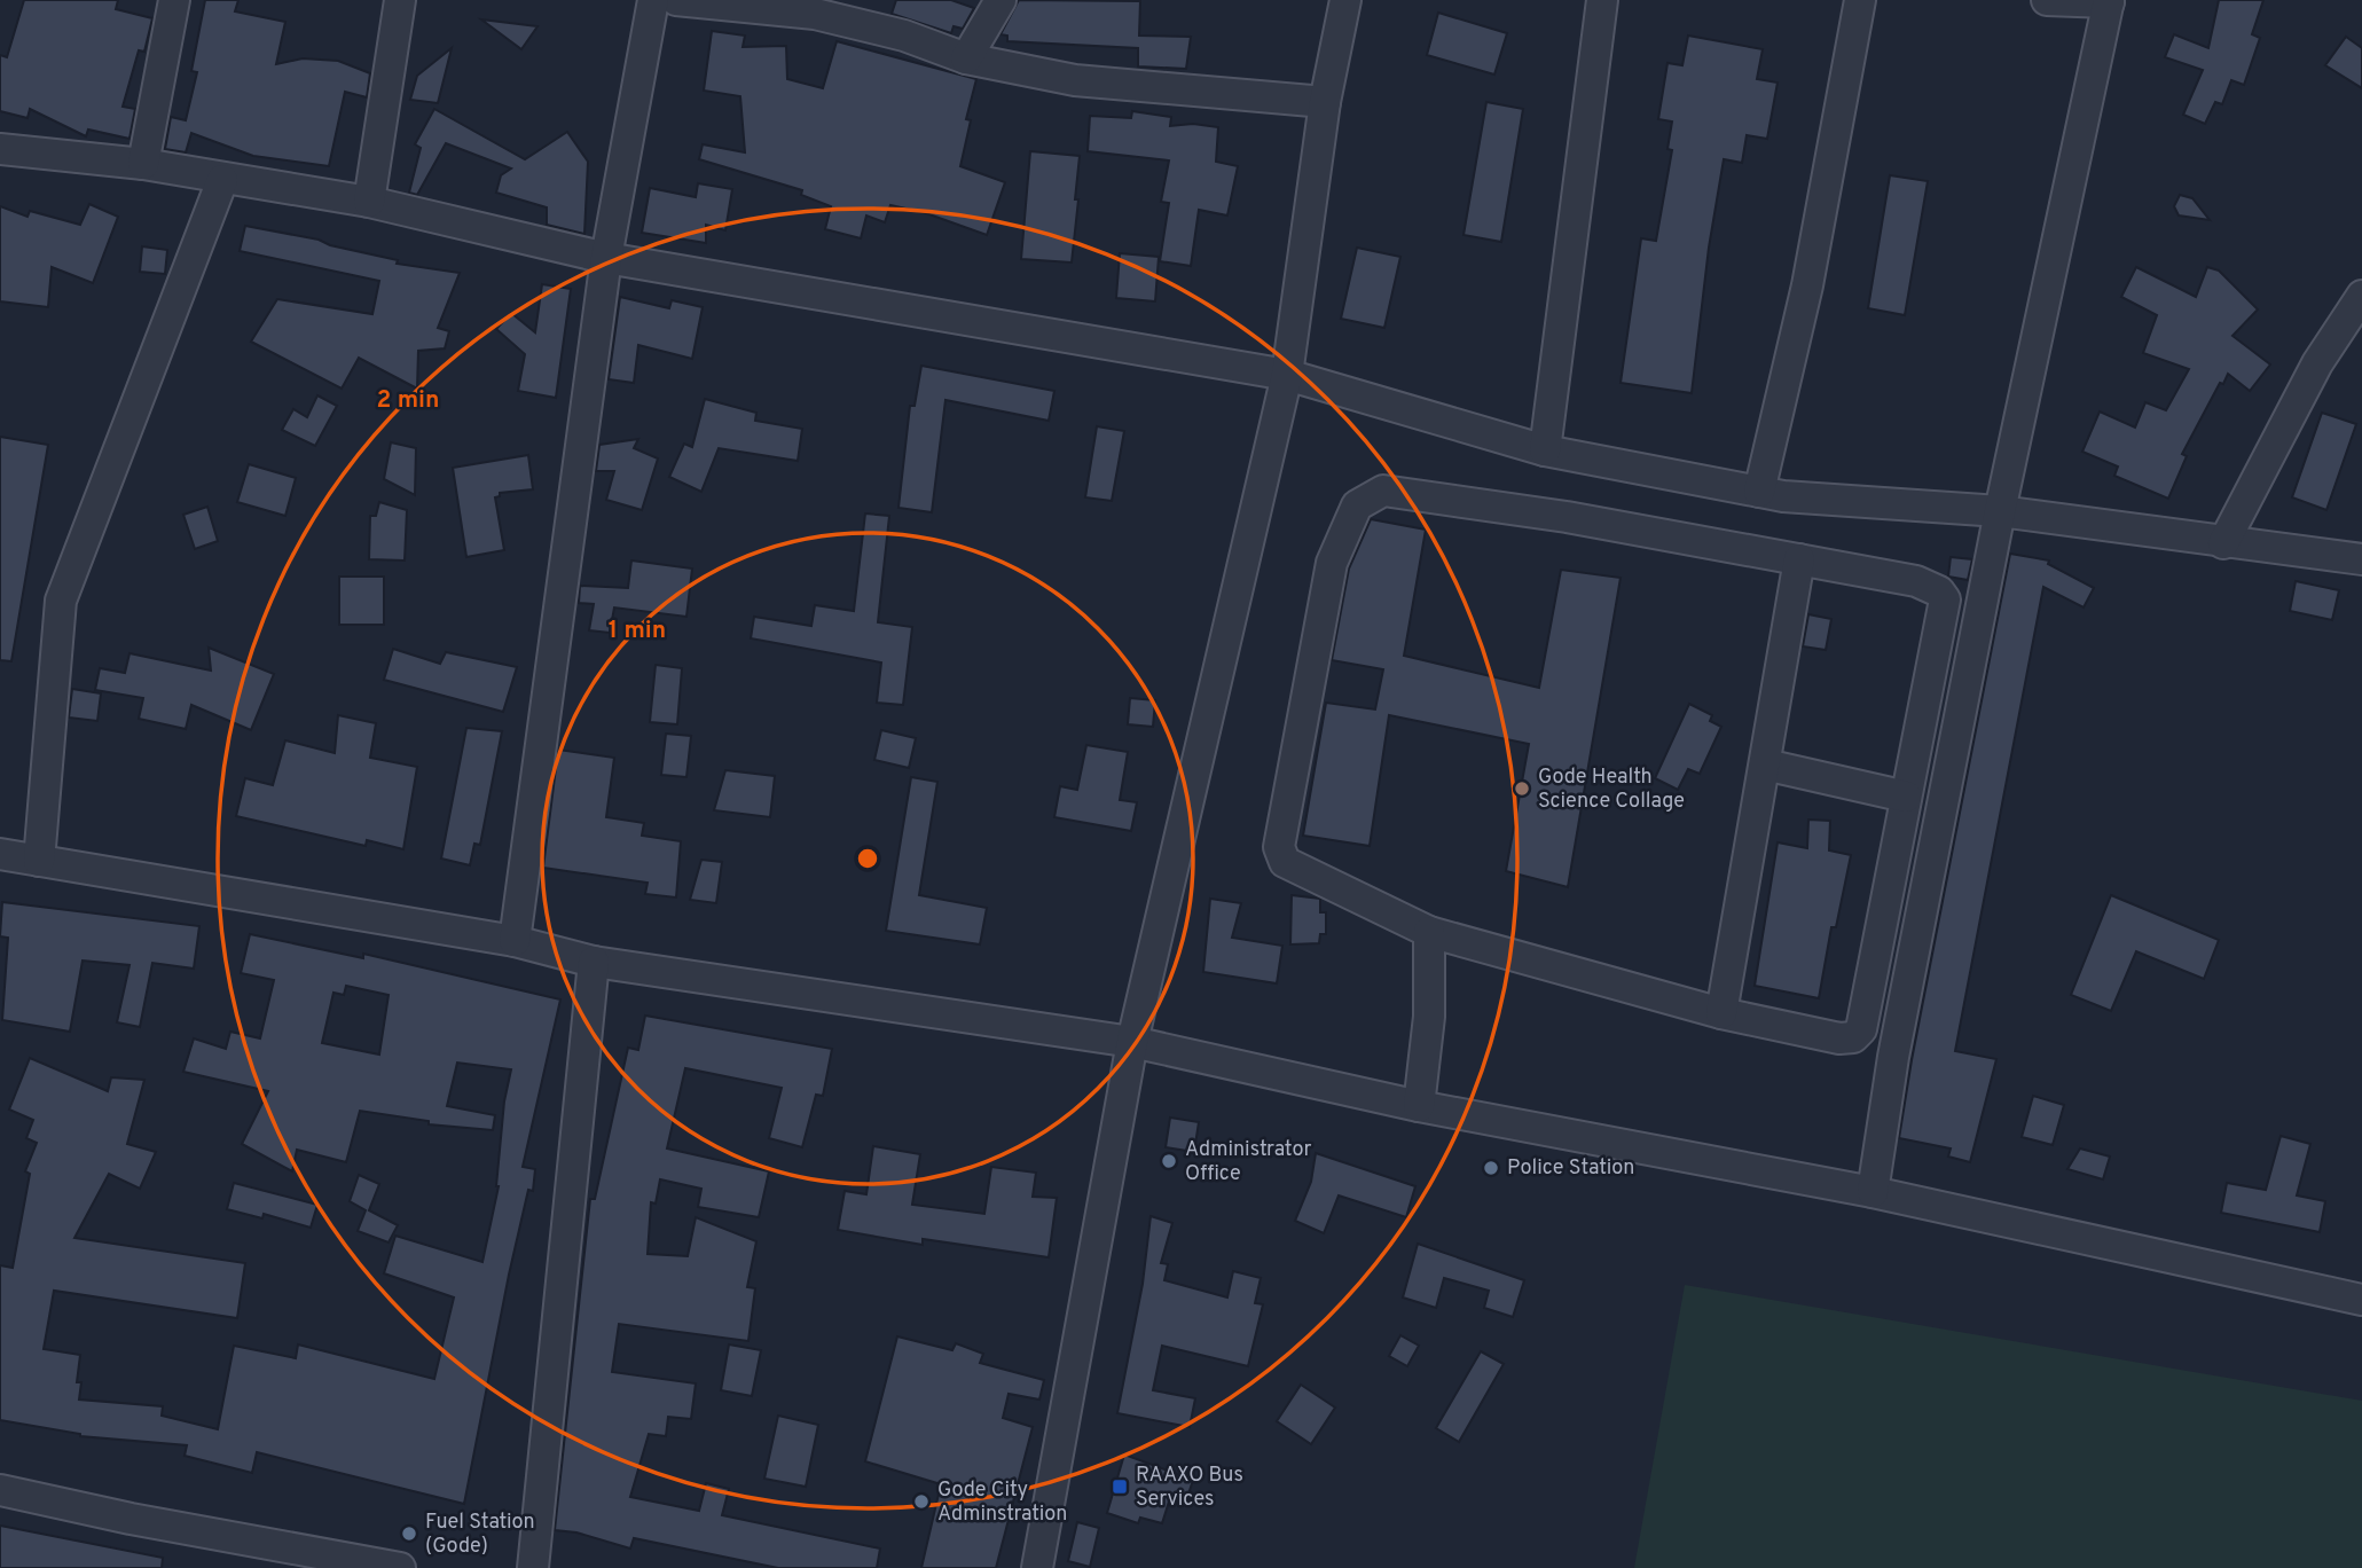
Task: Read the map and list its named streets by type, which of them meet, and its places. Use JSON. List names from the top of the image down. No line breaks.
{"places":{"other":["Gode Health Science Collage","Administrator Office","Police Station","Gode City Adminstration","Fuel Station (Gode)"],"transit":["RAAXO Bus Services"]},"rings":["2 min","1 min"]}
